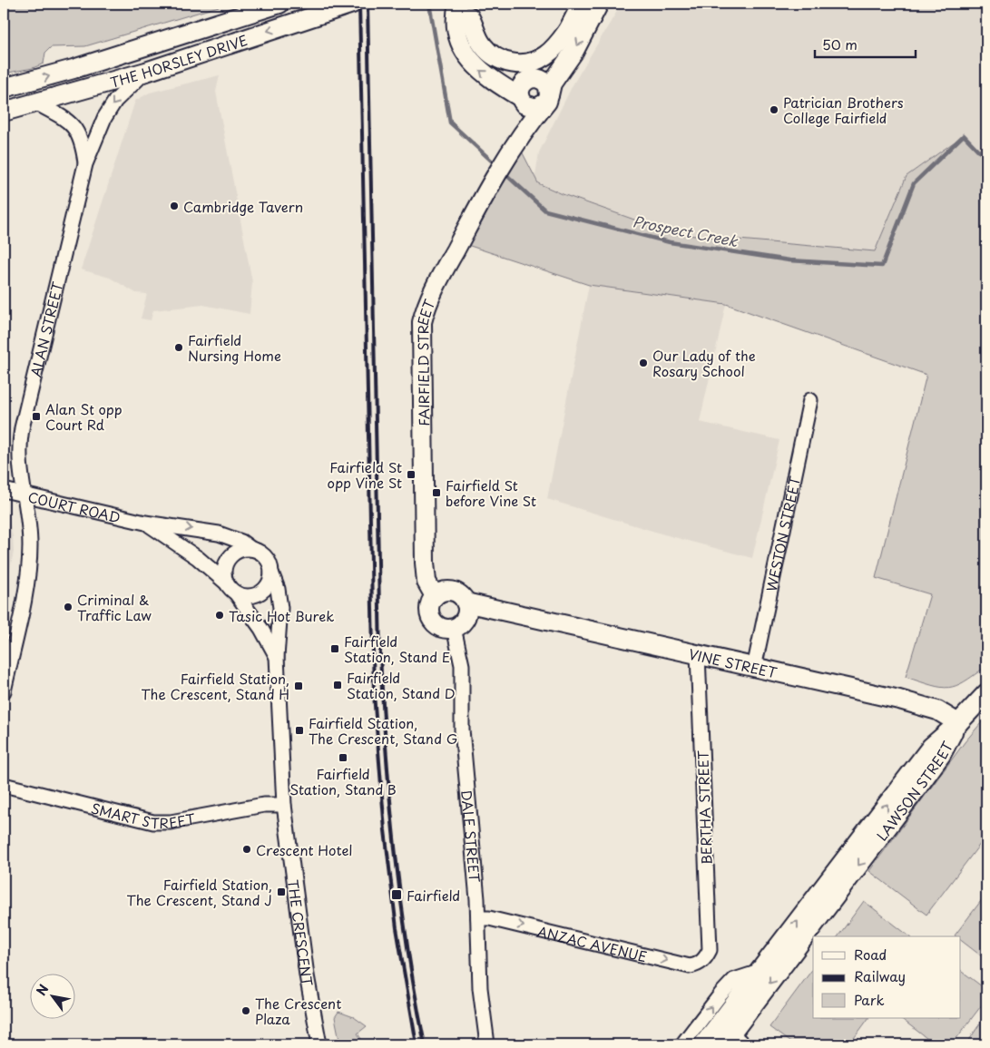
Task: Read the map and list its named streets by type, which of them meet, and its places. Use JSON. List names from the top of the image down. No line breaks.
{"streets":{"main road":["THE HORSLEY DRIVE","FAIRFIELD STREET","VINE STREET","LAWSON STREET"],"street":["ALAN STREET","COURT ROAD","WESTON STREET","BERTHA STREET","SMART STREET","DALE STREET","THE CRESCENT","ANZAC AVENUE"]},"crossings":[["THE HORSLEY DRIVE","ALAN STREET"],["ALAN STREET","COURT ROAD"],["FAIRFIELD STREET","VINE STREET"],["FAIRFIELD STREET","DALE STREET"],["WESTON STREET","VINE STREET"],["VINE STREET","LAWSON STREET"],["VINE STREET","BERTHA STREET"],["VINE STREET","DALE STREET"],["BERTHA STREET","ANZAC AVENUE"],["SMART STREET","THE CRESCENT"],["DALE STREET","ANZAC AVENUE"]],"one_way":["ANZAC AVENUE"],"water":["Prospect Creek"],"places":{"other":["Patrician Brothers College Fairfield","Cambridge Tavern","Fairfield Nursing Home","Our Lady of the Rosary School","Criminal & Traffic Law","Tasic Hot Burek","Crescent Hotel","The Crescent Plaza"],"transit":["Alan St opp Court Rd","Fairfield St opp Vine St","Fairfield St before Vine St","Fairfield Station, Stand E","Fairfield Station, Stand D","Fairfield Station, The Crescent, Stand H","Fairfield Station, The Crescent, Stand G","Fairfield Station, Stand B","Fairfield Station, The Crescent, Stand J","Fairfield"]},"legend":["Road","Railway","Park"],"scale_bar":"50 m","north":"top left"}
